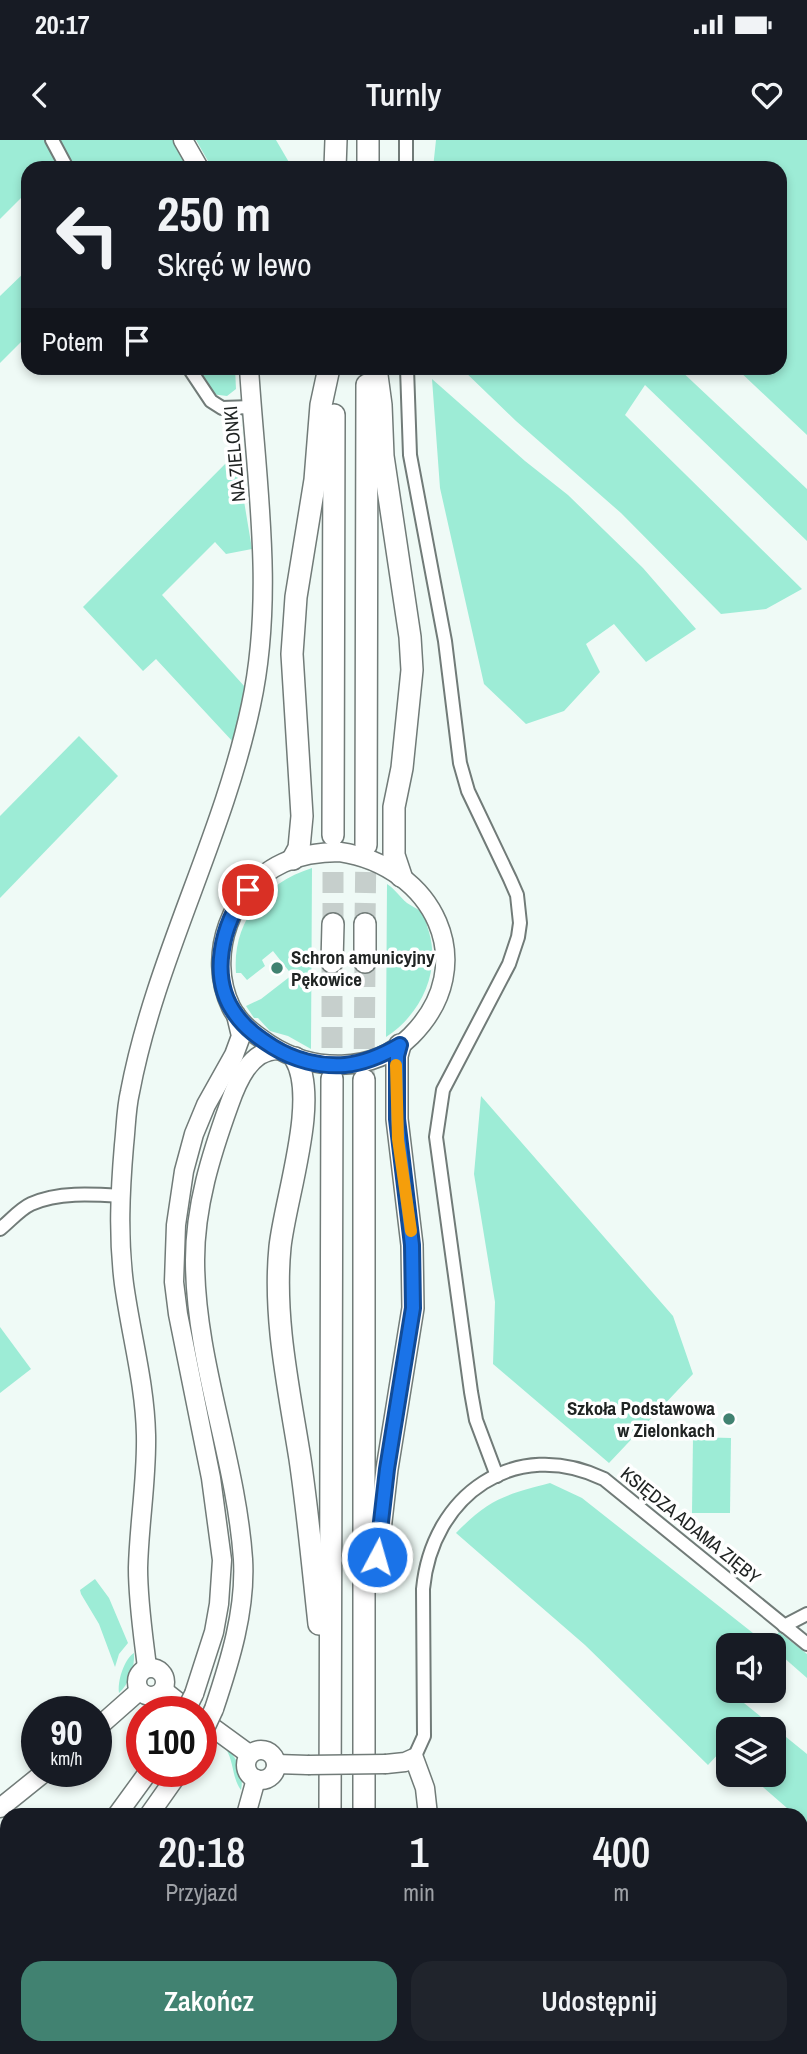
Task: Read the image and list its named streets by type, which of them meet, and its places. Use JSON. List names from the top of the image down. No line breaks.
{"streets":{"main road":["NA ZIELONKI"],"street":["KSIĘDZA ADAMA ZIĘBY"]},"places":["Schron amunicyjny Pękowice","Szkoła Podstawowa w Zielonkach"],"page":{"status":"20:17","header":"Turnly","turn":["250 m","Skręć w lewo"],"then":"Potem","speed":"90 km/h","limit":"100","eta":["20:18","Przyjazd","1","min","400","m"],"buttons":["Zakończ","Udostępnij"]}}
